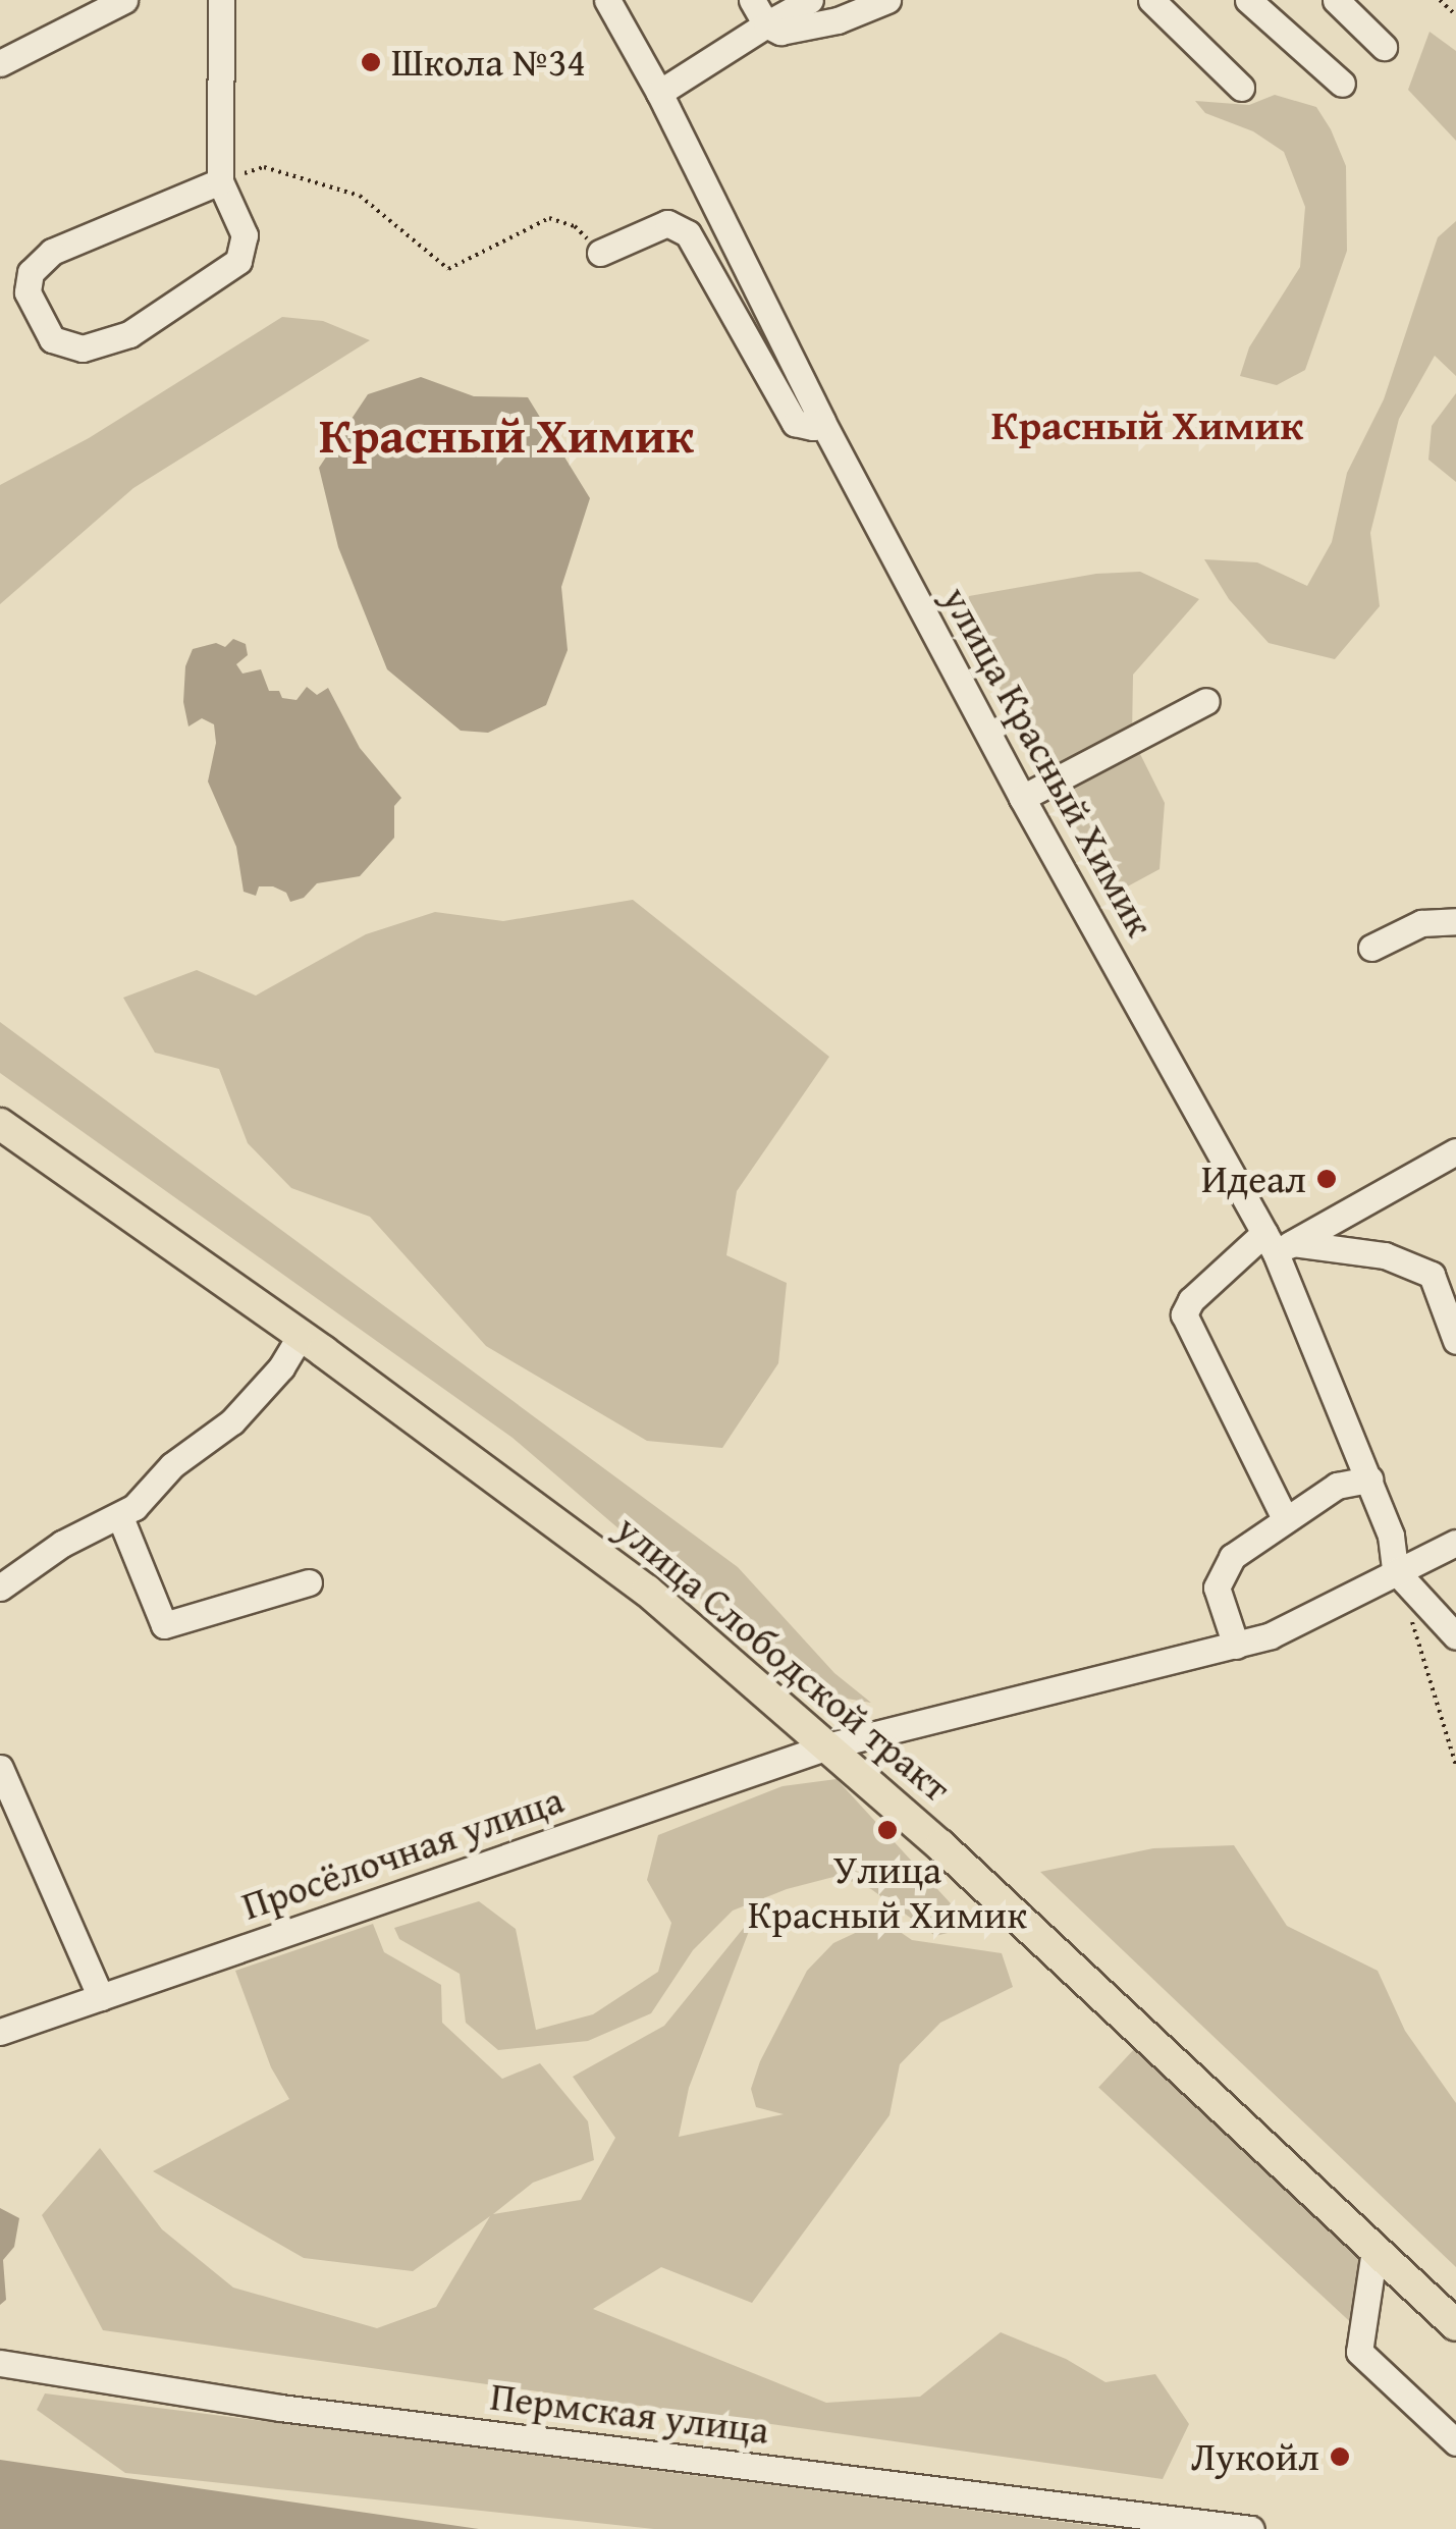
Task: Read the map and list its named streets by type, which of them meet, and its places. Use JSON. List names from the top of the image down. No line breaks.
{"streets":{"main road":["улица Слободской тракт"],"street":["улица Красный Химик","Просёлочная улица","Пермская улица"]},"crossings":[["улица Красный Химик","Просёлочная улица"],["улица Слободской тракт","Просёлочная улица"]],"districts":["Красный Химик","Красный Химик"],"places":["Школа №34","Идеал","Улица Красный Химик","Лукойл"]}
